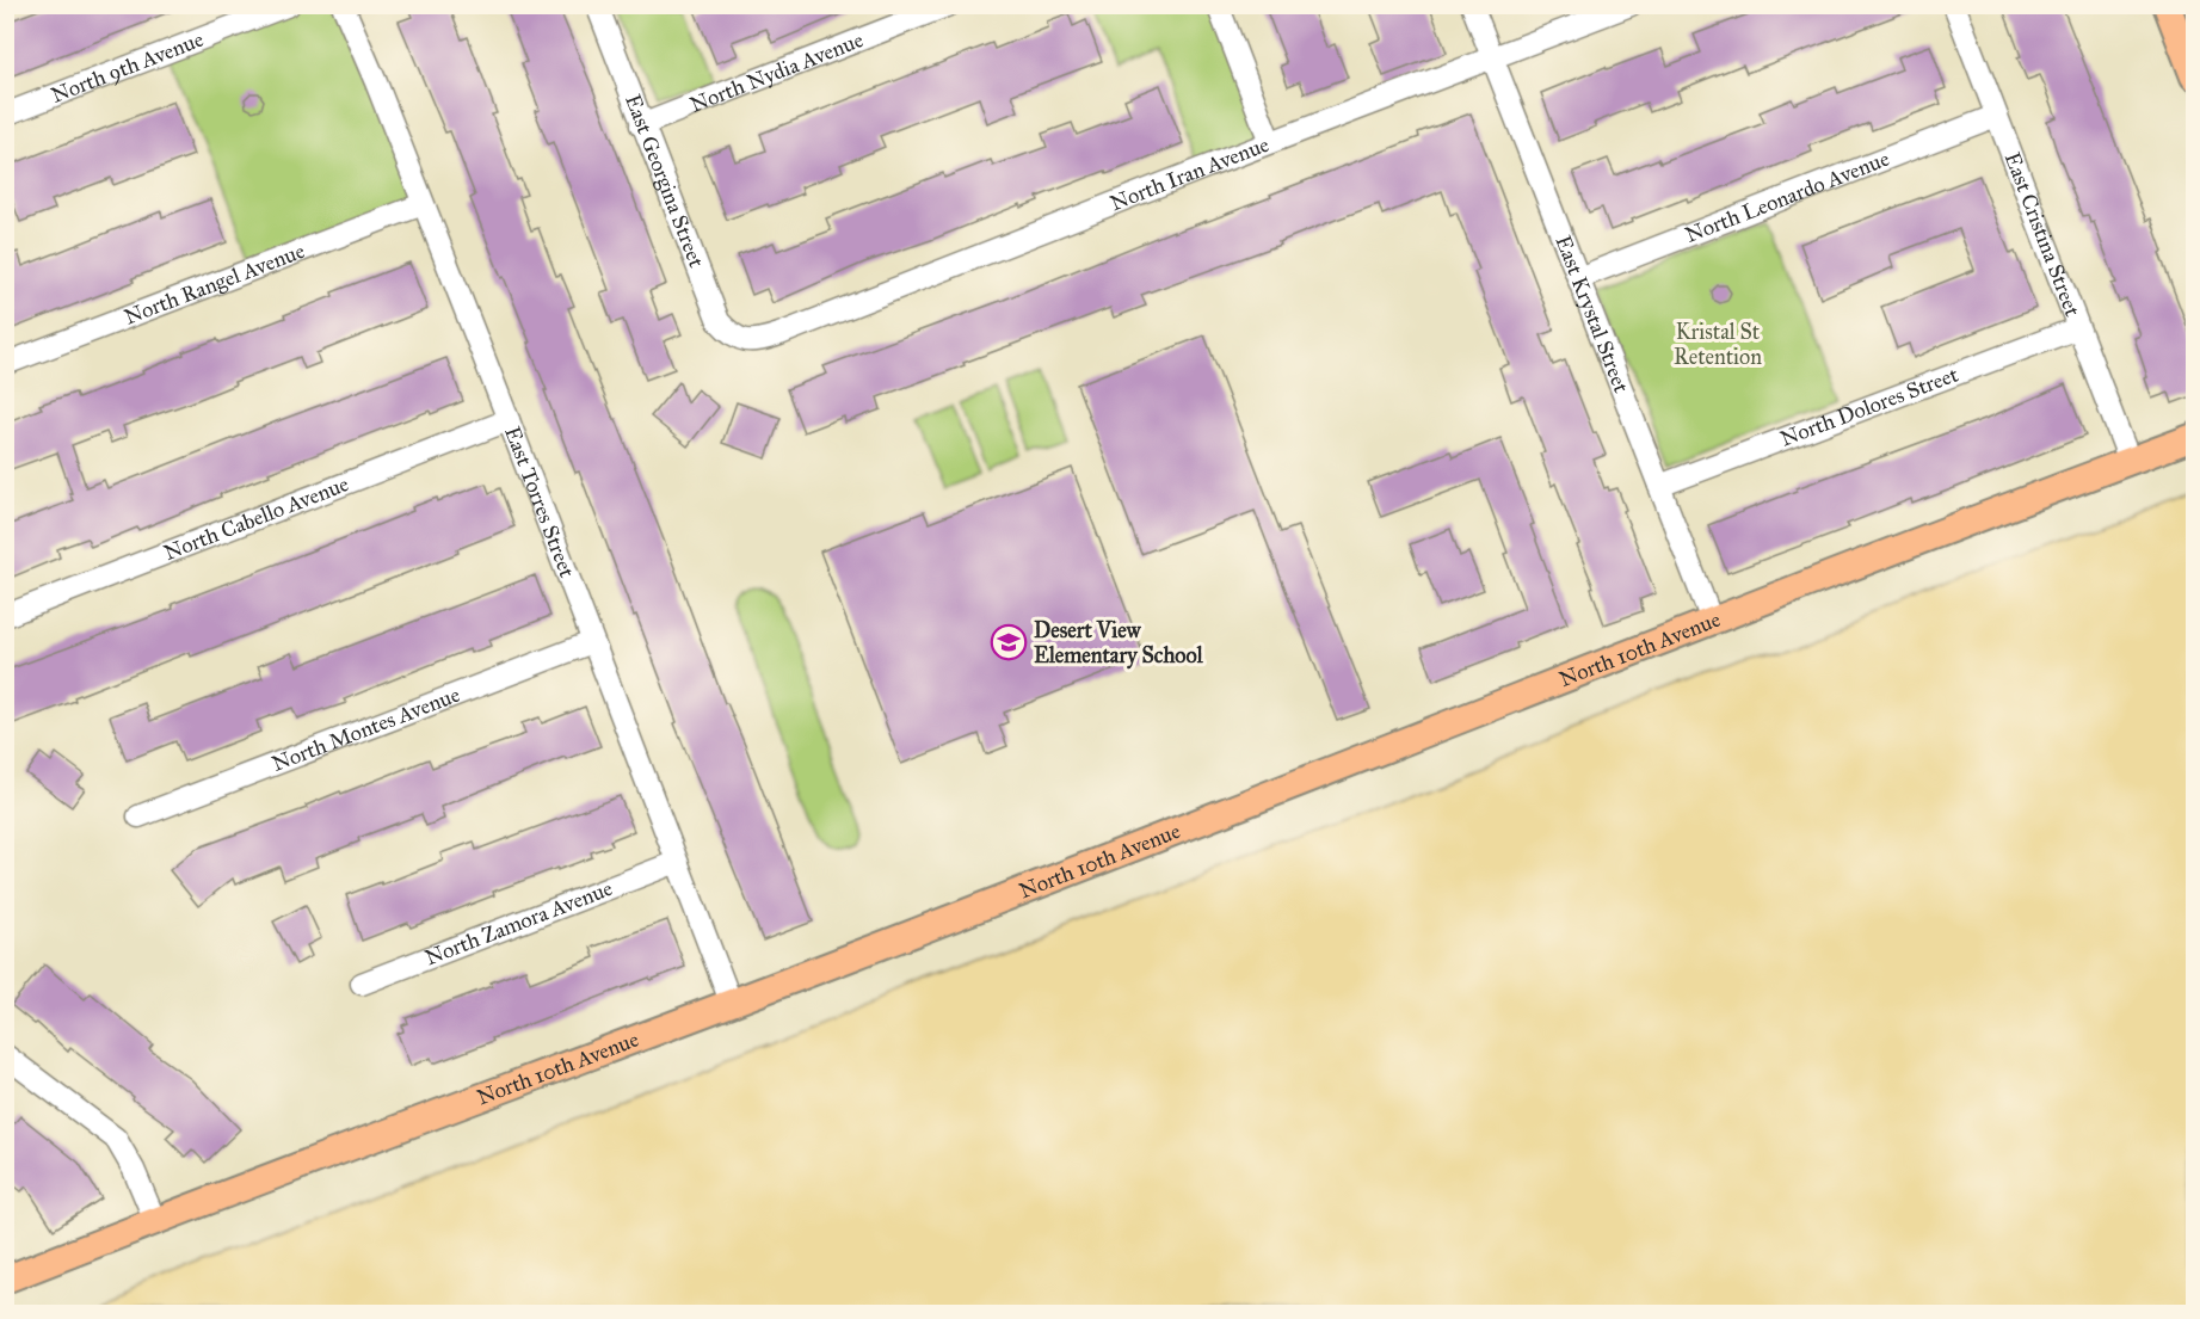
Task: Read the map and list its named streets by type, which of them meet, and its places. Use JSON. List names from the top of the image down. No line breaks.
{"streets":{"main road":["North 10th Avenue"],"street":["North 9th Avenue","North Nydia Avenue","North Iran Avenue","East Georgina Street","North Leonardo Avenue","East Cristina Street","North Rangel Avenue","East Krystal Street","North Dolores Street","East Torres Street","North Cabello Avenue","North Montes Avenue","North Zamora Avenue"]},"crossings":[["North Nydia Avenue","East Georgina Street"],["North Iran Avenue","East Georgina Street"],["North Iran Avenue","East Krystal Street"],["North Leonardo Avenue","East Cristina Street"],["North Leonardo Avenue","East Krystal Street"],["East Cristina Street","North Dolores Street"],["East Cristina Street","North 10th Avenue"],["North Rangel Avenue","East Torres Street"],["East Krystal Street","North Dolores Street"],["East Krystal Street","North 10th Avenue"],["East Torres Street","North Cabello Avenue"],["East Torres Street","North 10th Avenue"],["East Torres Street","North Montes Avenue"],["East Torres Street","North Zamora Avenue"]],"parks":["Kristal St Retention"],"places":{"school or university":["Desert View Elementary School"]}}
